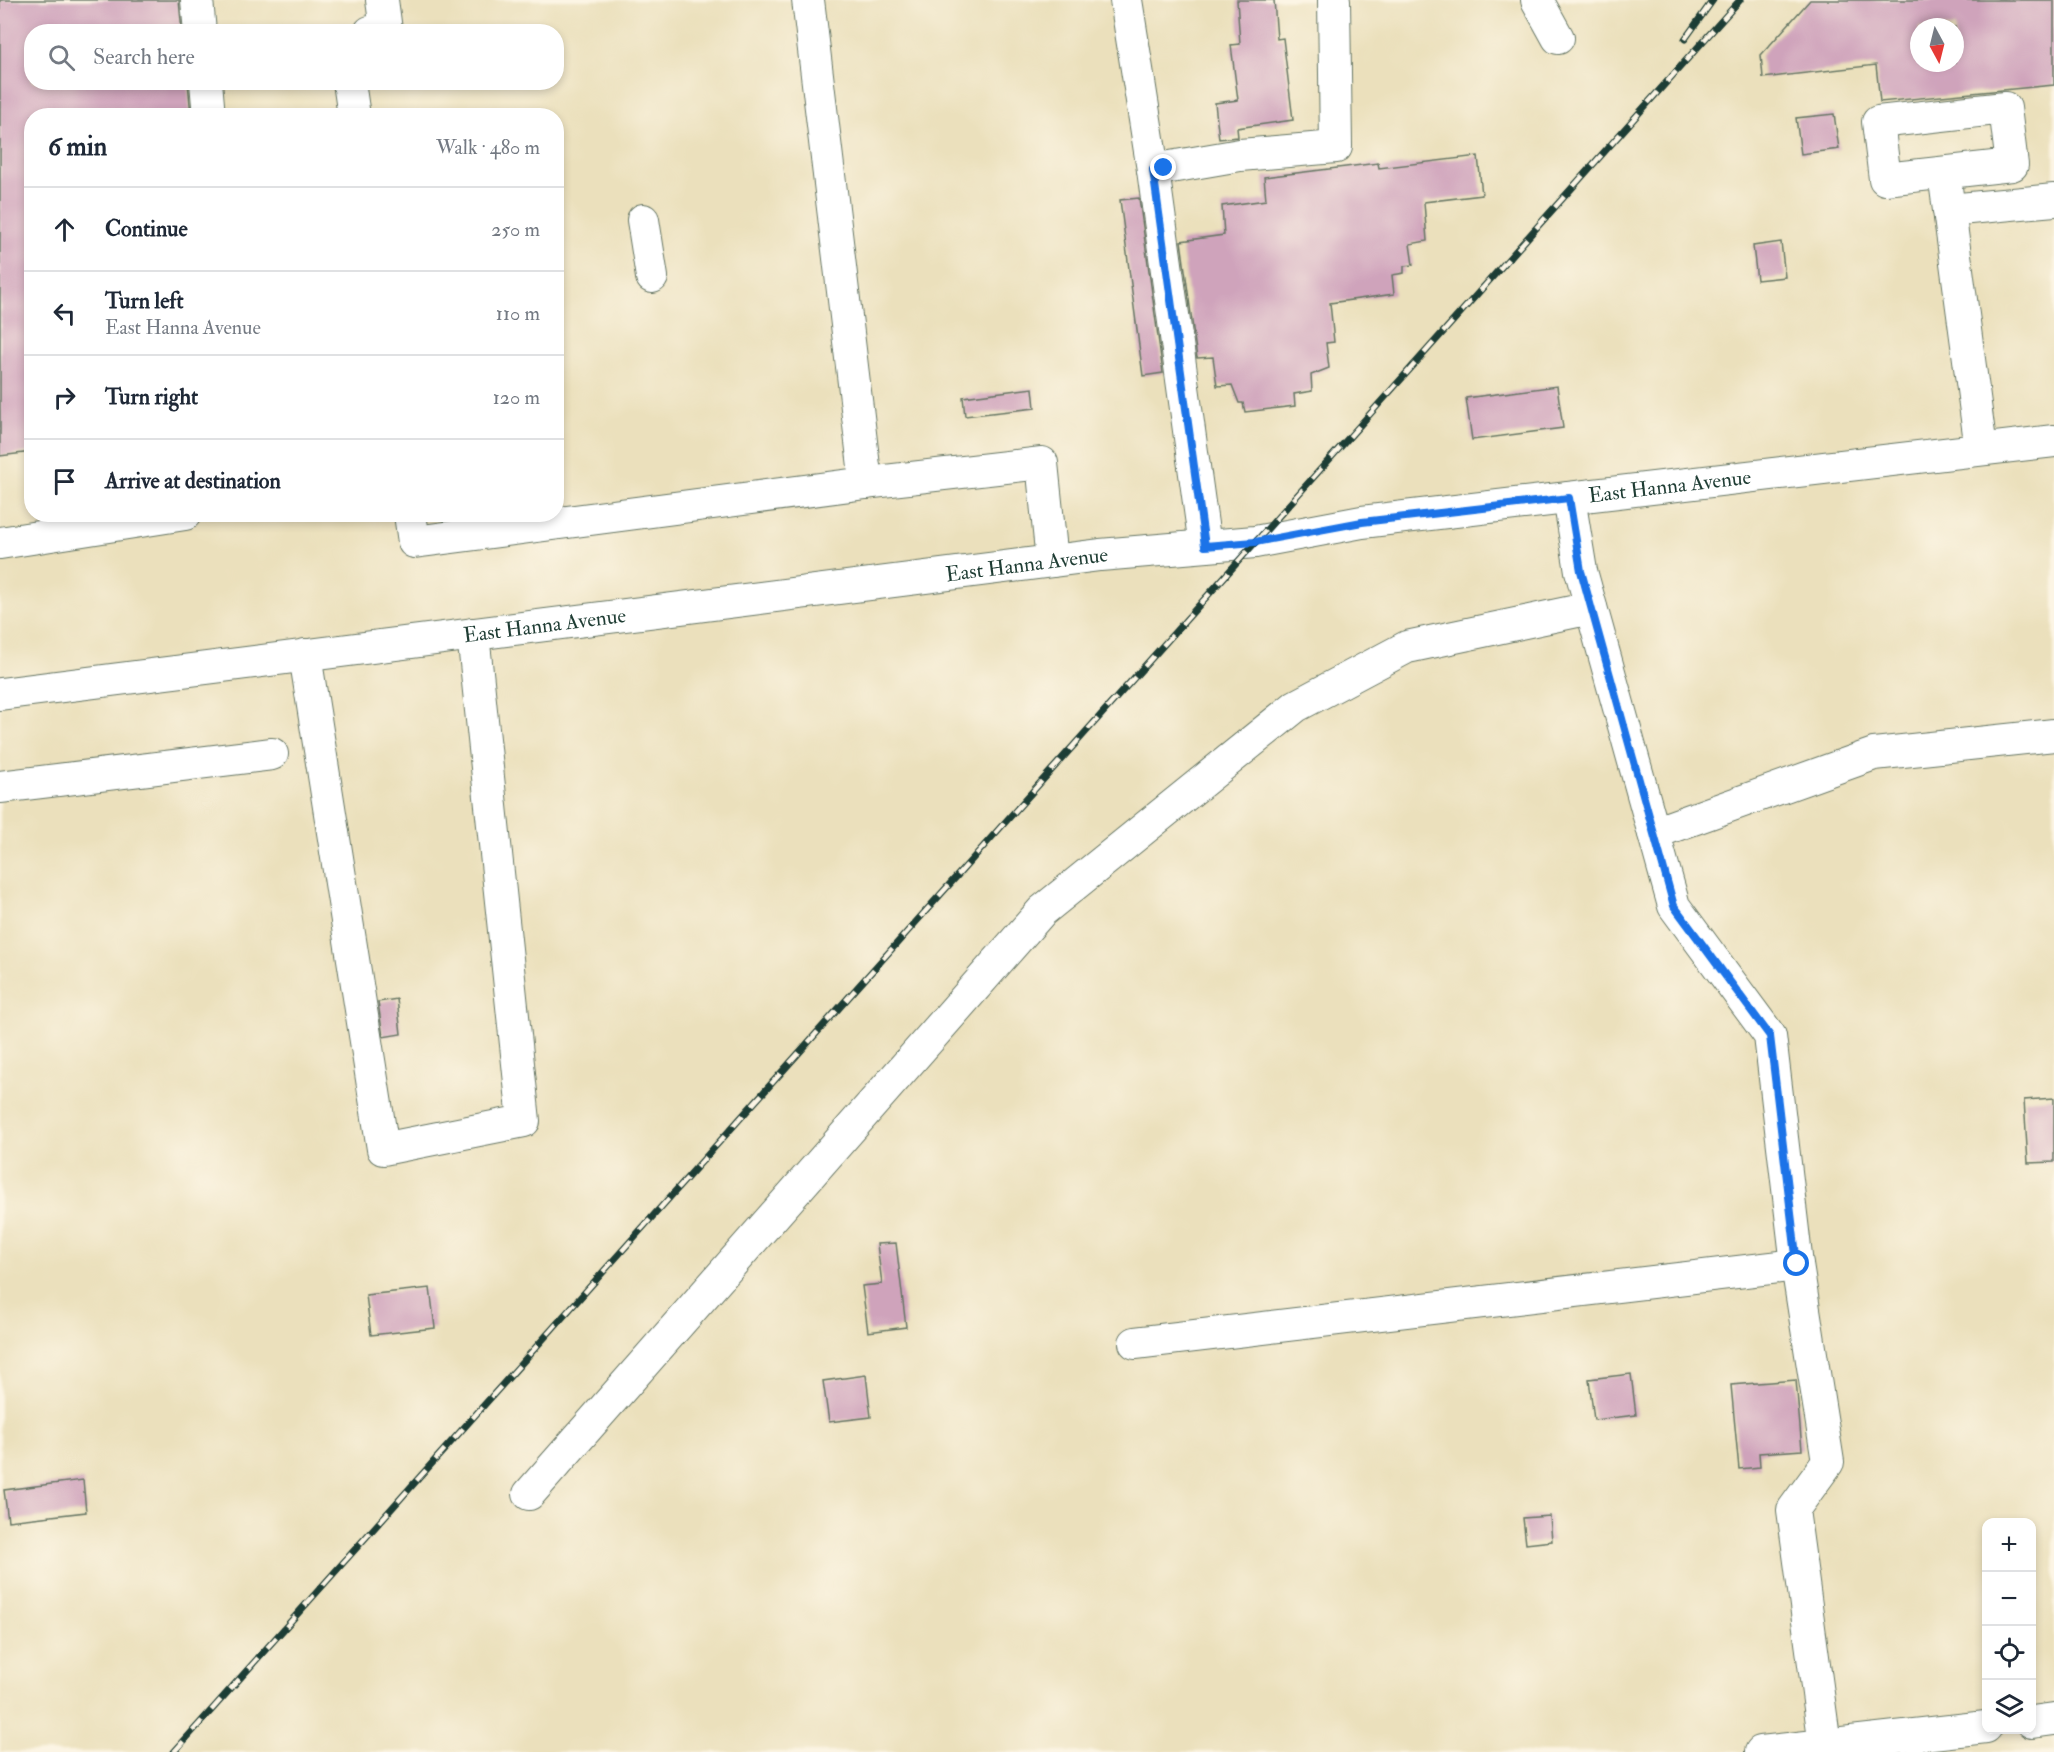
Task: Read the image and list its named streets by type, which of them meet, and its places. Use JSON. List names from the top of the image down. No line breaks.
{"streets":{"street":["East Hanna Avenue"]},"north":"bottom","page":{"search":"Search here","heading":["6 min","Walk · 480 m"],"list":[["Continue","250 m"],["Turn left","East Hanna Avenue","110 m"],["Turn right","120 m"],"Arrive at destination"],"map_buttons":["+","−"]}}
